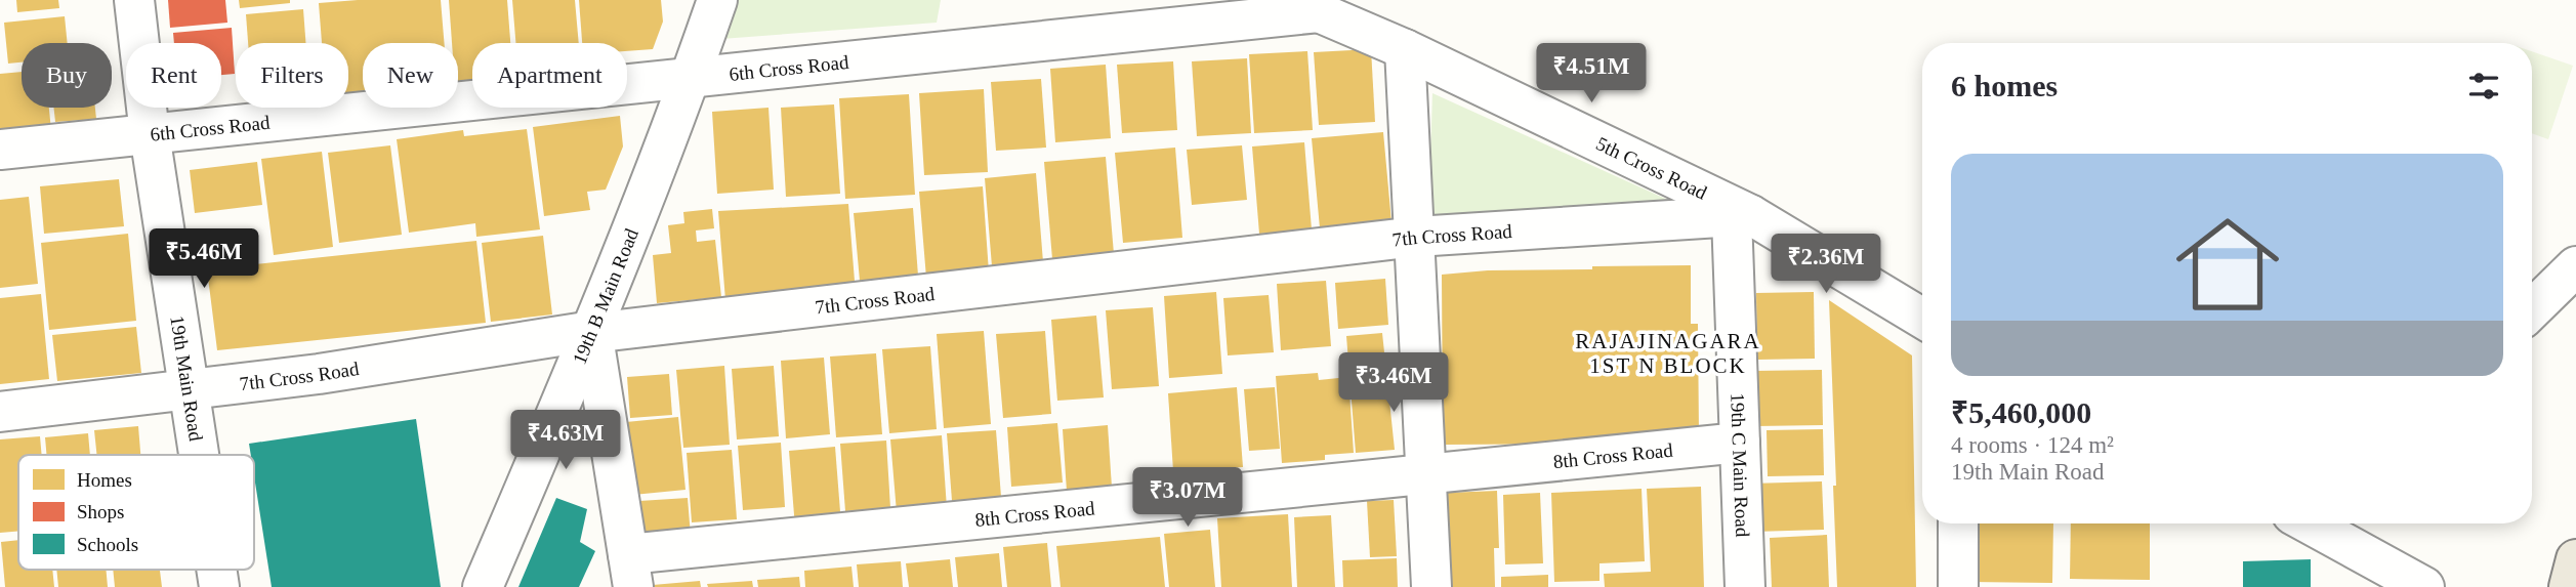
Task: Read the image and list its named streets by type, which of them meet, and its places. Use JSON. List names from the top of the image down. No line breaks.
{"streets":{"street":["6th Cross Road","5th Cross Road","7th Cross Road","19th B Main Road","19th Main Road","8th Cross Road","19th C Main Road"]},"crossings":[["6th Cross Road","5th Cross Road"],["6th Cross Road","19th B Main Road"],["6th Cross Road","19th Main Road"],["5th Cross Road","7th Cross Road"],["5th Cross Road","19th C Main Road"],["7th Cross Road","19th B Main Road"],["7th Cross Road","19th Main Road"],["7th Cross Road","19th C Main Road"],["8th Cross Road","19th C Main Road"]],"districts":["RAJAJINAGARA 1ST N BLOCK"],"legend":["Homes","Shops","Schools"],"page":{"price":["₹4.51M","₹5.46M","₹2.36M","₹3.46M","₹4.63M","₹3.07M"],"chip":["Buy","Rent","Filters","New","Apartment"],"heading":"6 homes","list":[{"name":"₹5,460,000","note":"4 rooms · 124 m² · 19th Main Road"}]}}
